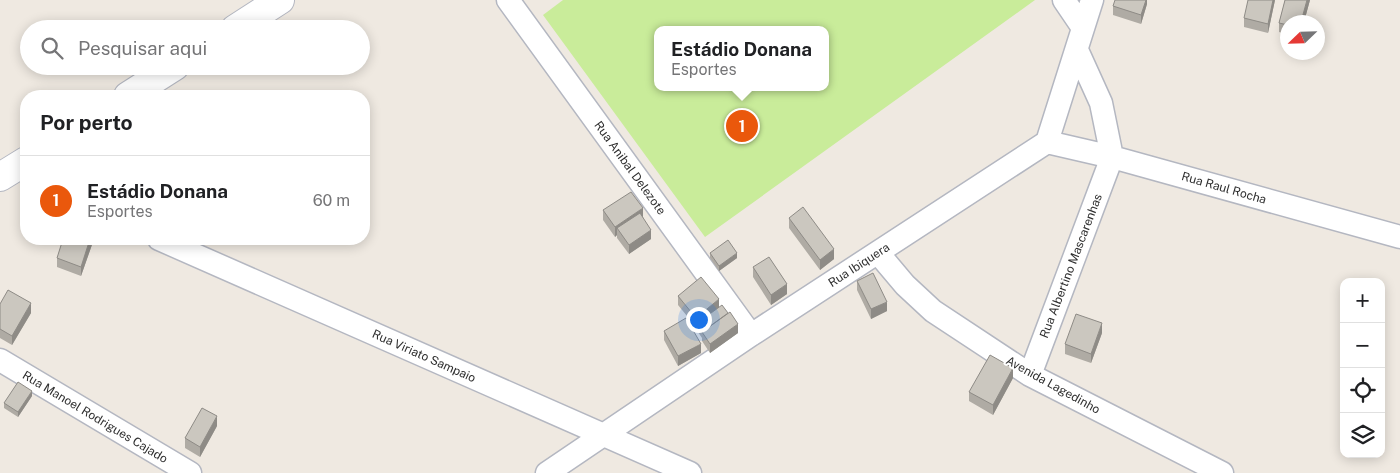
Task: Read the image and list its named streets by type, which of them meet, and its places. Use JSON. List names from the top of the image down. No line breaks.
{"streets":{"street":["Rua Anibal Delezote","Rua Raul Rocha","Rua Ibiquera","Rua Albertino Mascarenhas","Rua Viriato Sampaio","Avenida Lagedinho","Rua Manoel Rodrigues Cajado"]},"crossings":[["Rua Anibal Delezote","Rua Ibiquera"],["Rua Raul Rocha","Rua Ibiquera"],["Rua Raul Rocha","Rua Albertino Mascarenhas"],["Rua Ibiquera","Rua Viriato Sampaio"],["Rua Ibiquera","Avenida Lagedinho"],["Rua Albertino Mascarenhas","Avenida Lagedinho"]],"north":"bottom left","page":{"search":"Pesquisar aqui","popup":["Estádio Donana","Esportes"],"heading":"Por perto","pins":"1","list":[{"mark":"1","name":"Estádio Donana","note":"Esportes","value":"60 m"}],"map_buttons":["+","−"]}}
